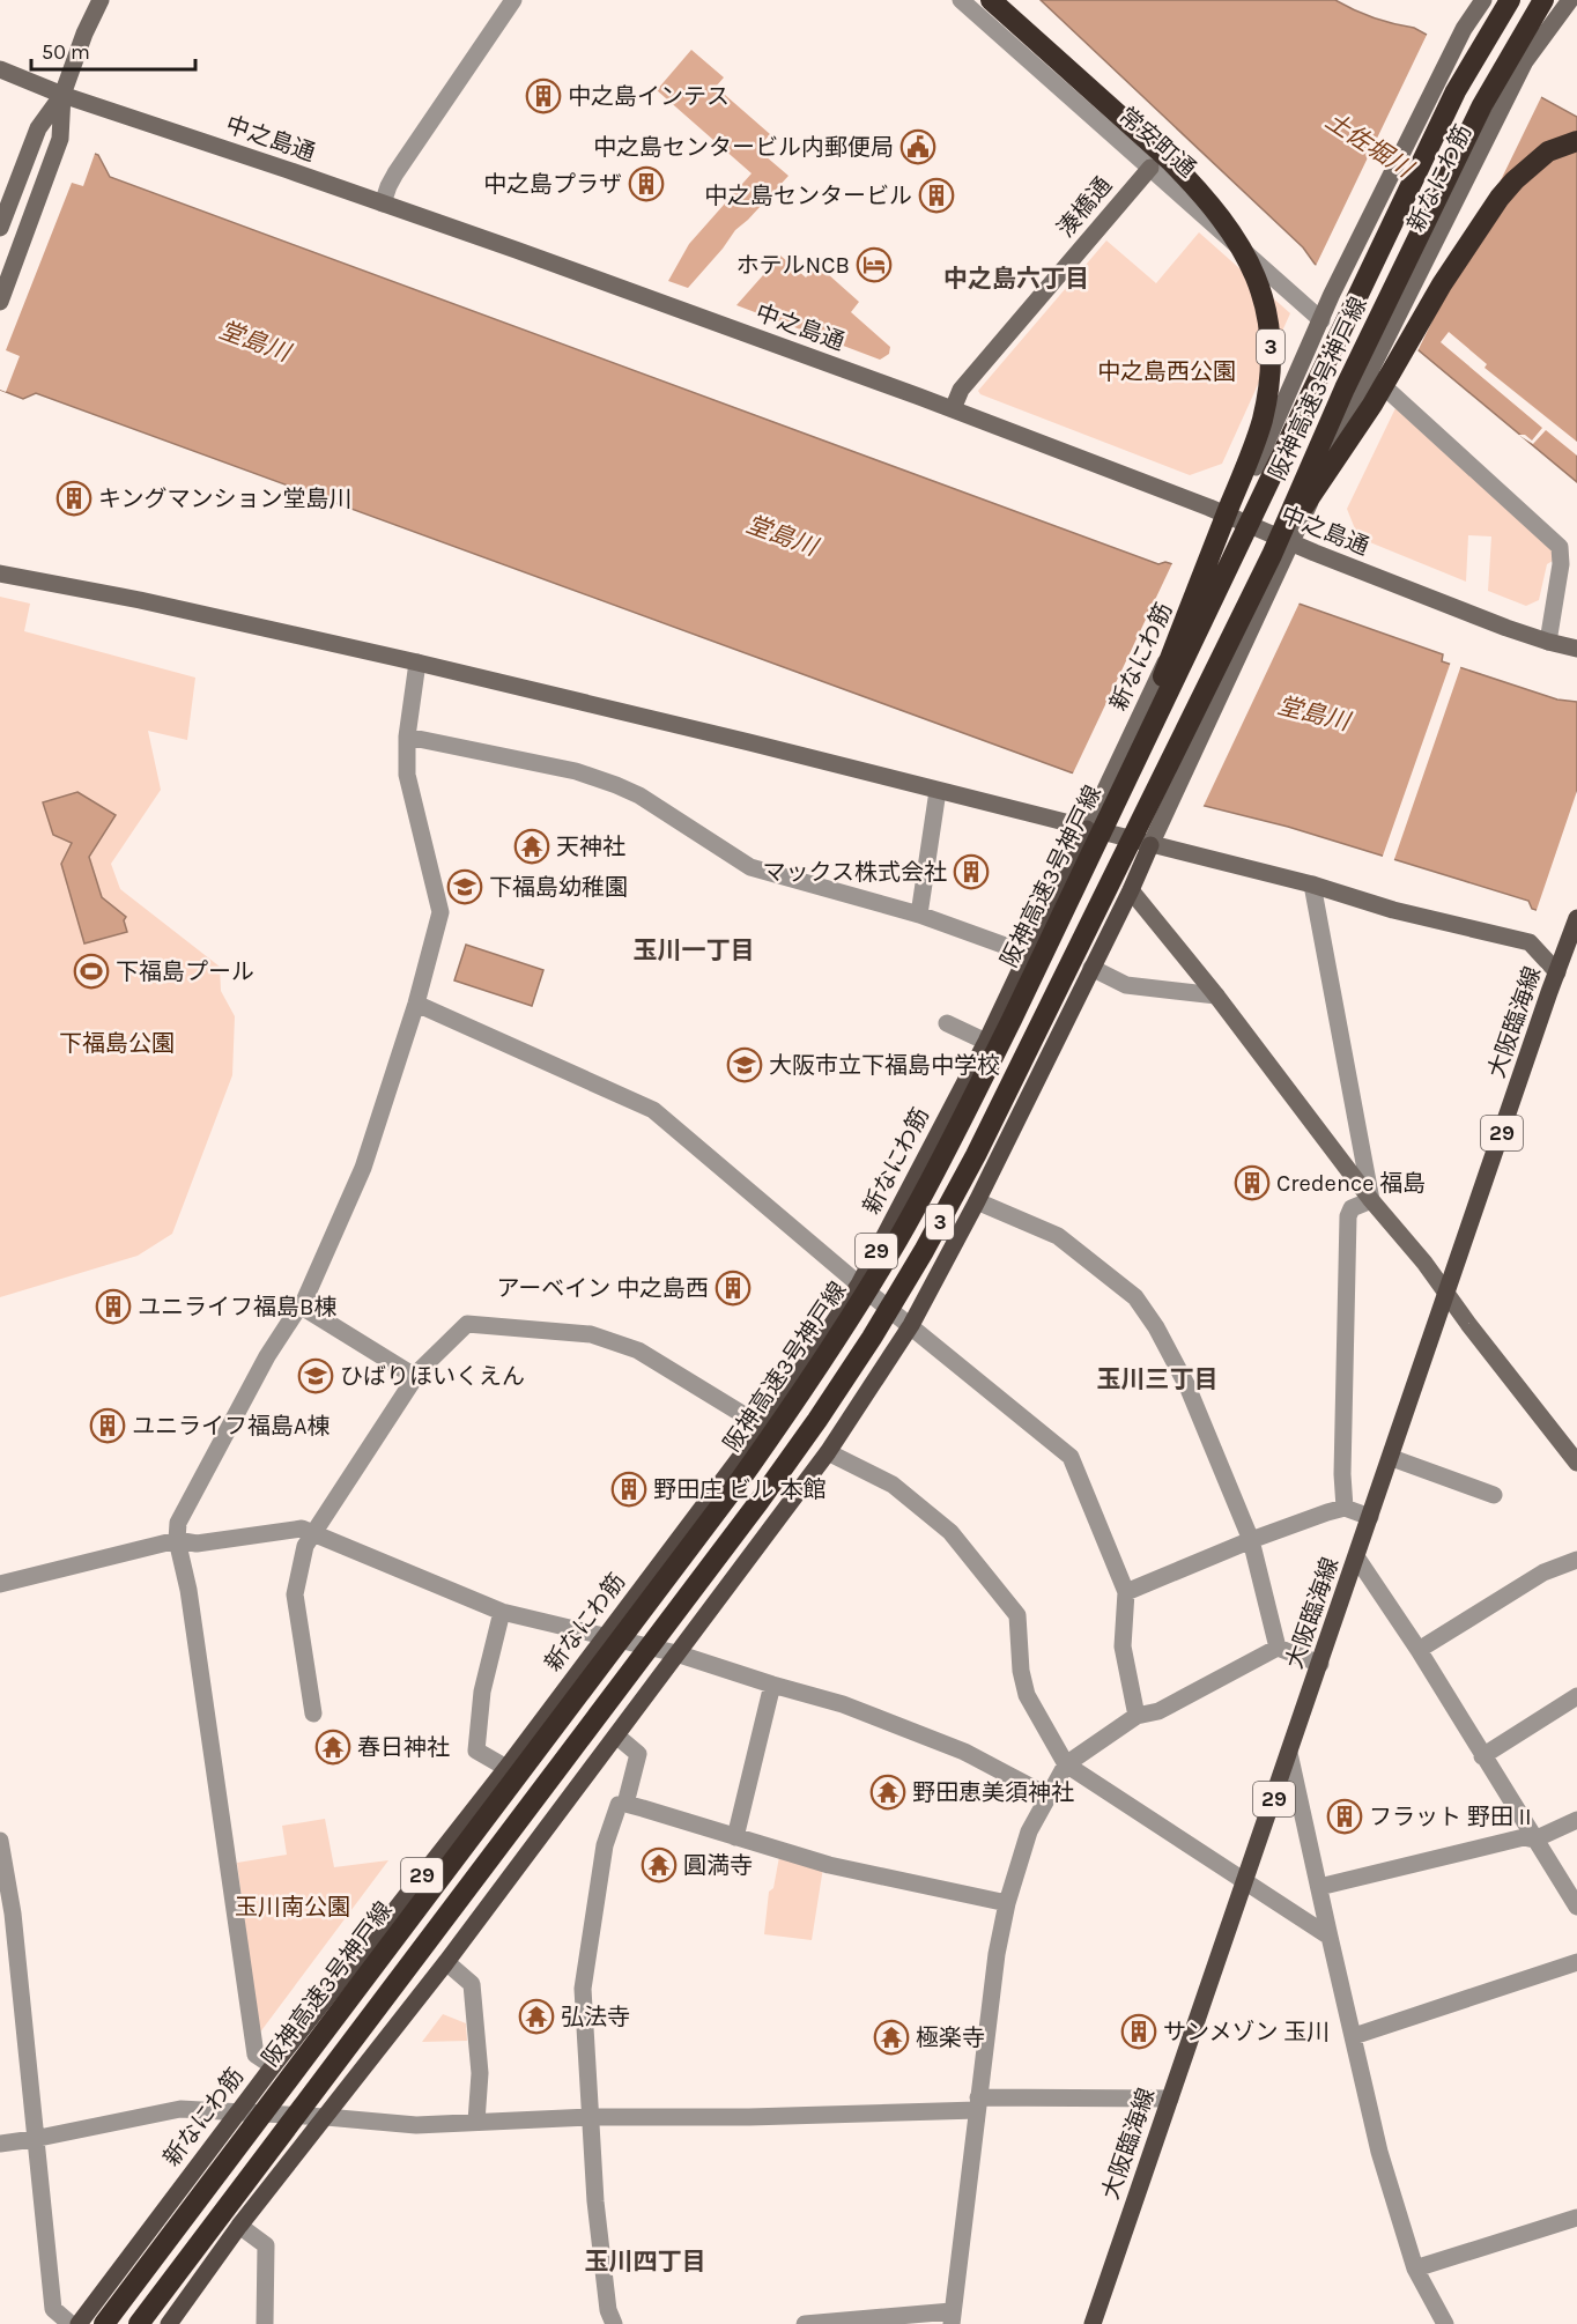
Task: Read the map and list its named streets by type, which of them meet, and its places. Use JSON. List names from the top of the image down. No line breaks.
{"streets":{"highway":["3","阪神高速3号神戸線"],"main road":["新なにわ筋","大阪臨海線","29"],"street":["中之島通","常安町通","湊橋通"]},"crossings":[["中之島通","新なにわ筋"],["中之島通","湊橋通"],["常安町通","新なにわ筋"],["常安町通","湊橋通"],["3","阪神高速3号神戸線"]],"districts":["中之島六丁目","玉川一丁目","玉川三丁目","玉川四丁目"],"water":["土佐堀川","堂島川"],"parks":["中之島西公園","下福島公園","玉川南公園"],"places":{"building":["中之島インテス","中之島プラザ","中之島センタービル","キングマンション堂島川","マックス株式会社","Credence 福島","アーベイン 中之島西","ユニライフ福島B棟","ユニライフ福島A棟","野田庄 ビル 本館","フラット 野田 II","サンメゾン 玉川"],"public building":["中之島センタービル内郵便局"],"hotel":["ホテルNCB"],"temple":["天神社","春日神社","野田恵美須神社","圓満寺","弘法寺","極楽寺"],"school or university":["下福島幼稚園","大阪市立下福島中学校","ひばりほいくえん"],"sports":["下福島プール"]},"scale_bar":"50 m"}
